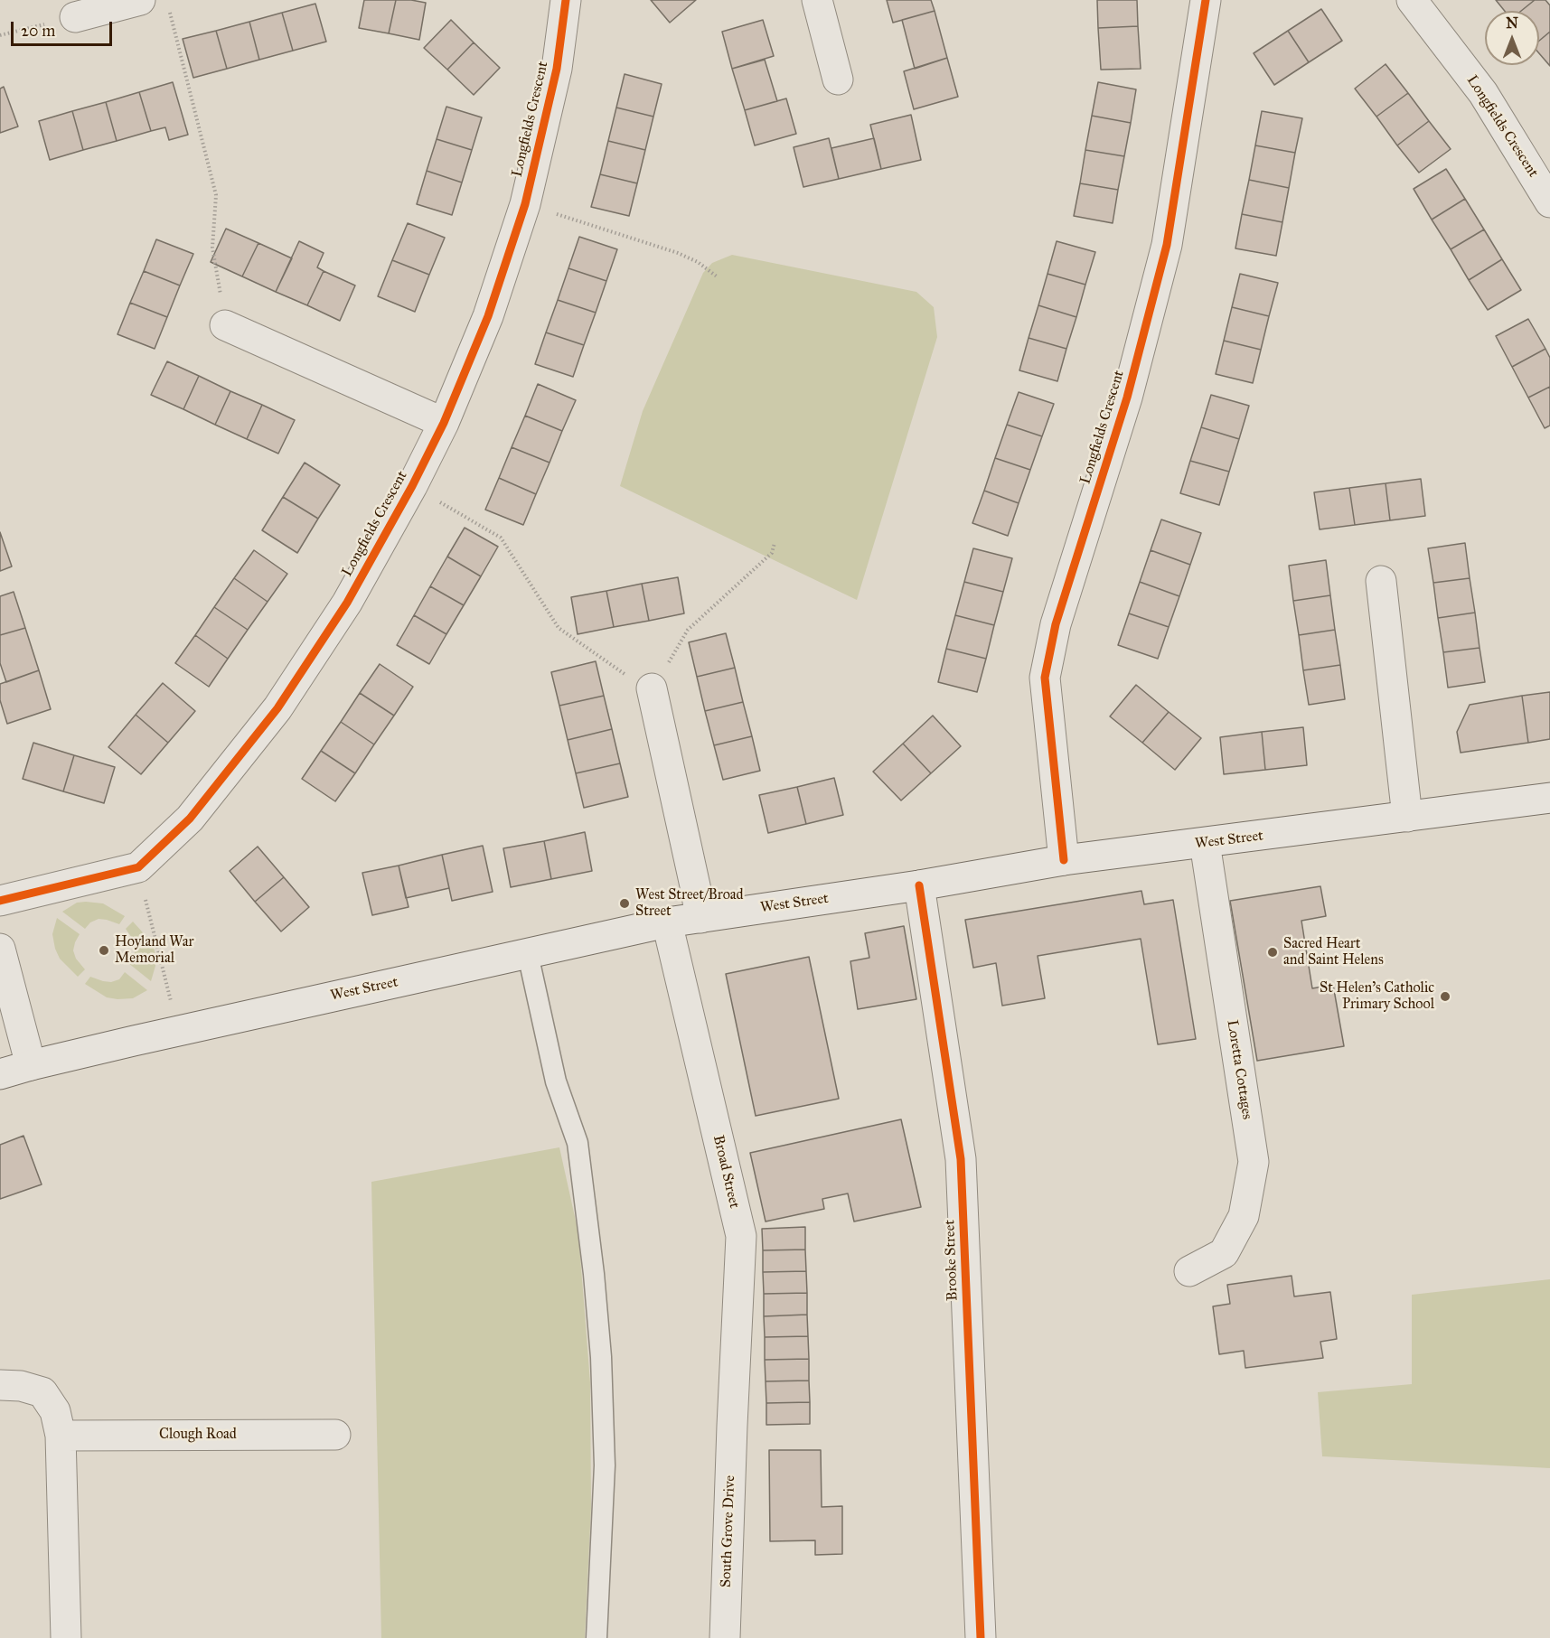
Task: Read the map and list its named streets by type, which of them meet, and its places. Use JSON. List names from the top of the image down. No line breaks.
{"streets":{"street":["Longfields Crescent","West Street","Loretta Cottages","Broad Street","Brooke Street","Clough Road","South Grove Drive"]},"crossings":[["Longfields Crescent","West Street"],["West Street","Loretta Cottages"],["West Street","Broad Street"],["West Street","Brooke Street"],["Broad Street","South Grove Drive"]],"places":["West Street/Broad Street","Hoyland War Memorial","Sacred Heart and Saint Helens","St Helen's Catholic Primary School"],"scale_bar":"20 m","north":"top"}
